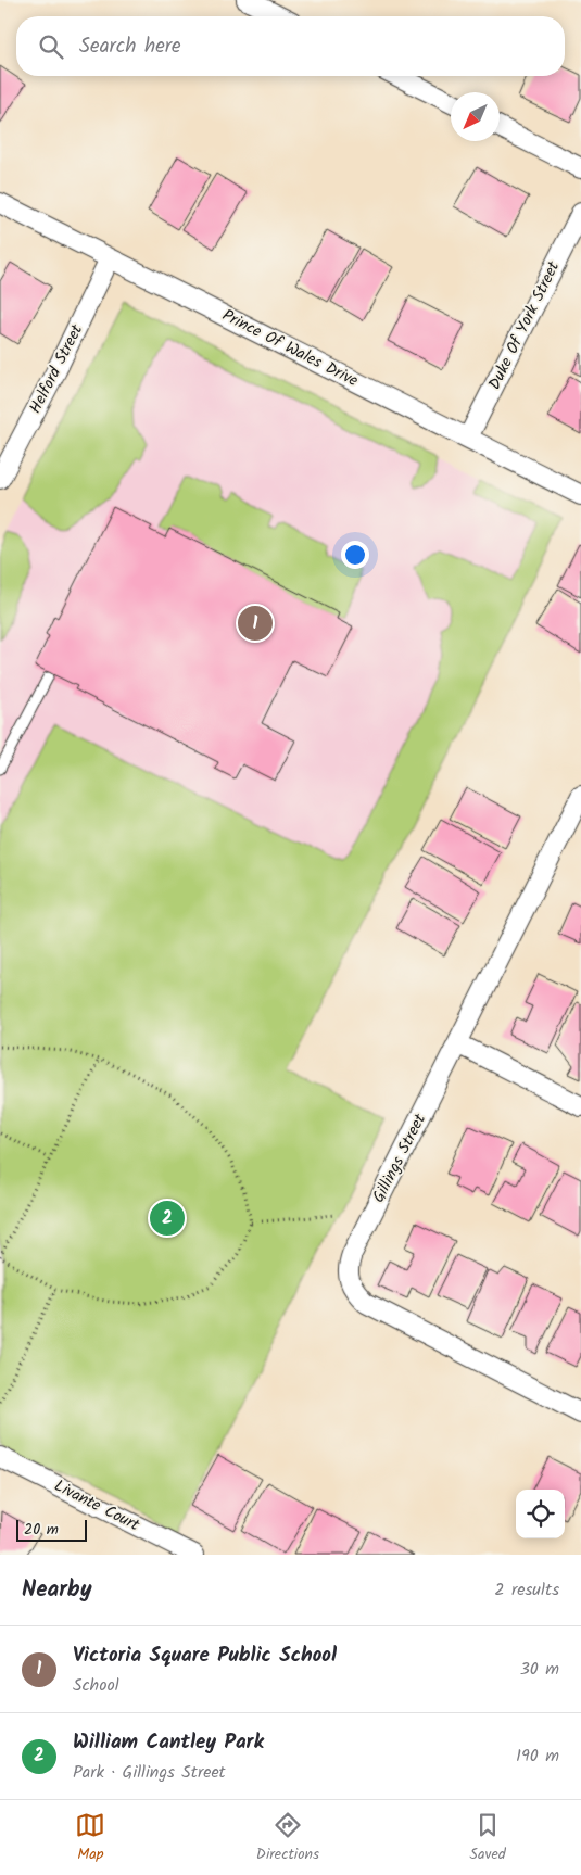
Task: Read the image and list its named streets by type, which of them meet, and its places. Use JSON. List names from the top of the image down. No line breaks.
{"streets":{"street":["Duke Of York Street","Prince Of Wales Drive","Helford Street","Gillings Street","Livante Court"]},"crossings":[["Duke Of York Street","Prince Of Wales Drive"],["Prince Of Wales Drive","Helford Street"]],"scale_bar":"20 m","north":"bottom left","page":{"search":"Search here","pins":["1","2"],"scale":"20 m","heading":["Nearby","2 results"],"list":[{"mark":"1","name":"Victoria Square Public School","note":"School","value":"30 m"},{"mark":"2","name":"William Cantley Park","note":"Park · Gillings Street","value":"190 m"}],"nav":["Map","Directions","Saved"]}}
